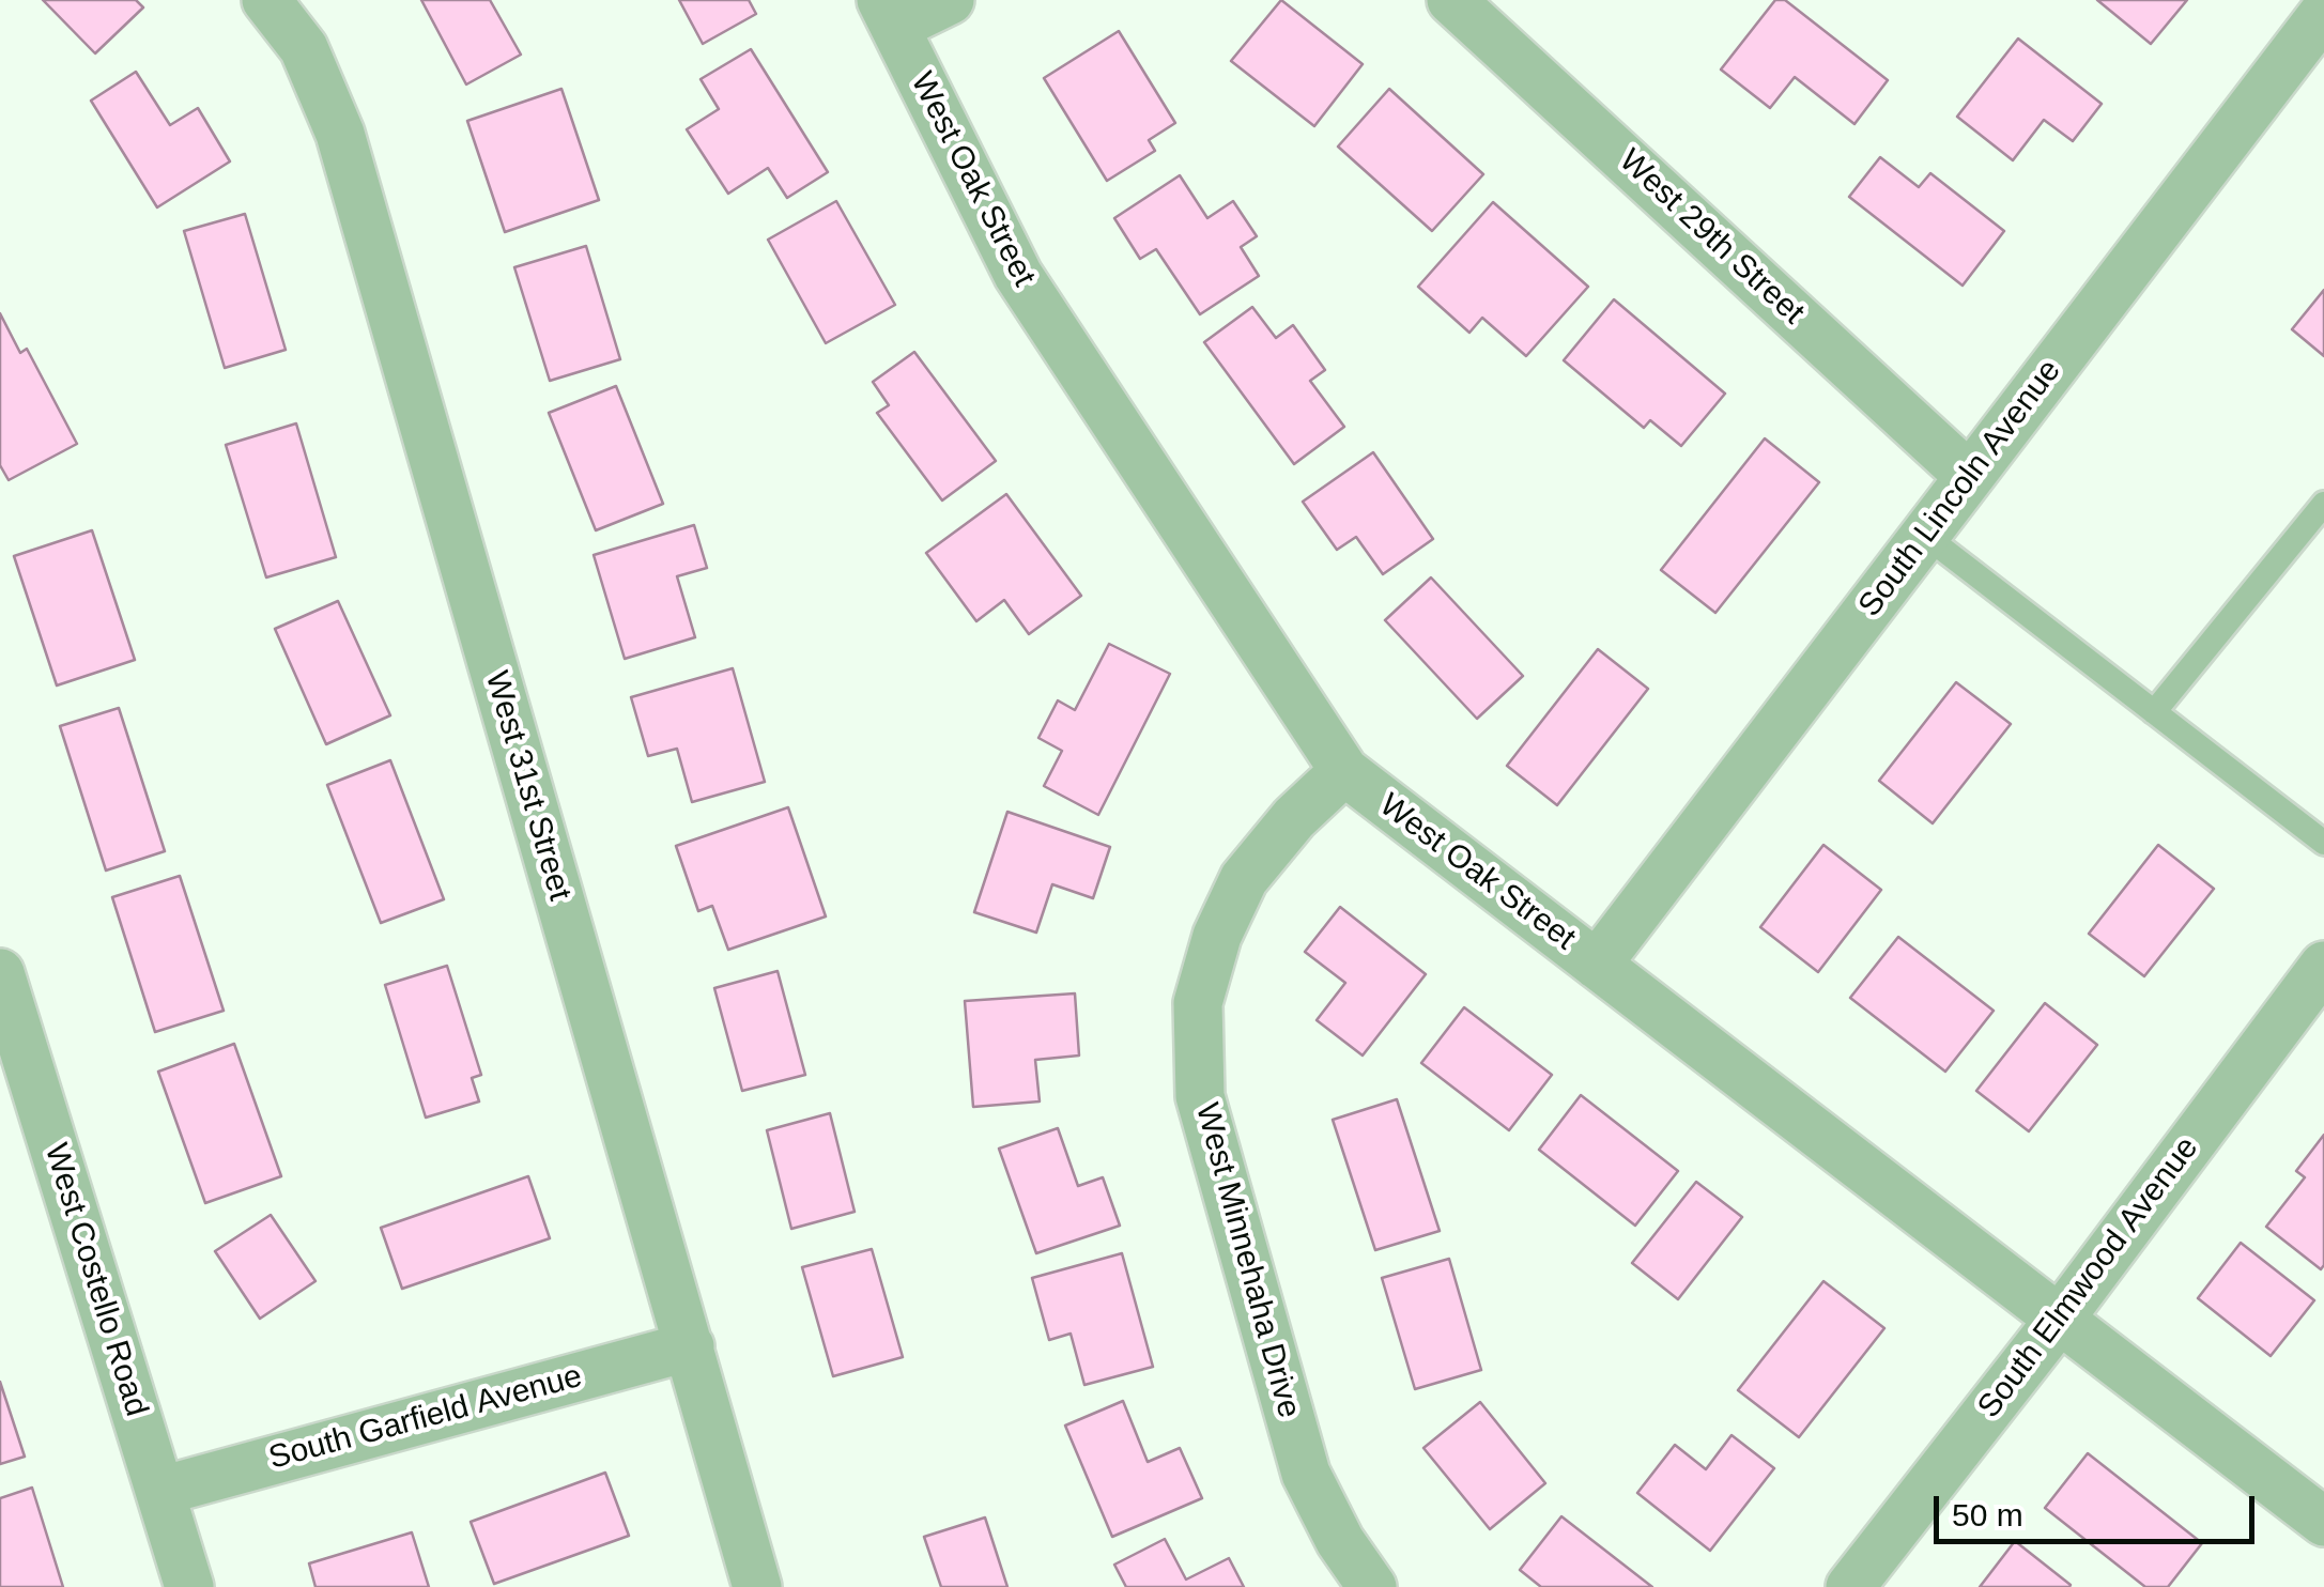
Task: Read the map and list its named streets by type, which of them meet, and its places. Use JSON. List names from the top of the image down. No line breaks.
{"streets":{"street":["West Oak Street","West 29th Street","South Lincoln Avenue","West 31st Street","West Minnehaha Drive","South Elmwood Avenue","West Costello Road","South Garfield Avenue"]},"crossings":[["West Oak Street","South Lincoln Avenue"],["West Oak Street","West Minnehaha Drive"],["West Oak Street","South Elmwood Avenue"],["West 29th Street","South Lincoln Avenue"],["West 31st Street","South Garfield Avenue"],["West Costello Road","South Garfield Avenue"]],"scale_bar":"50 m"}
